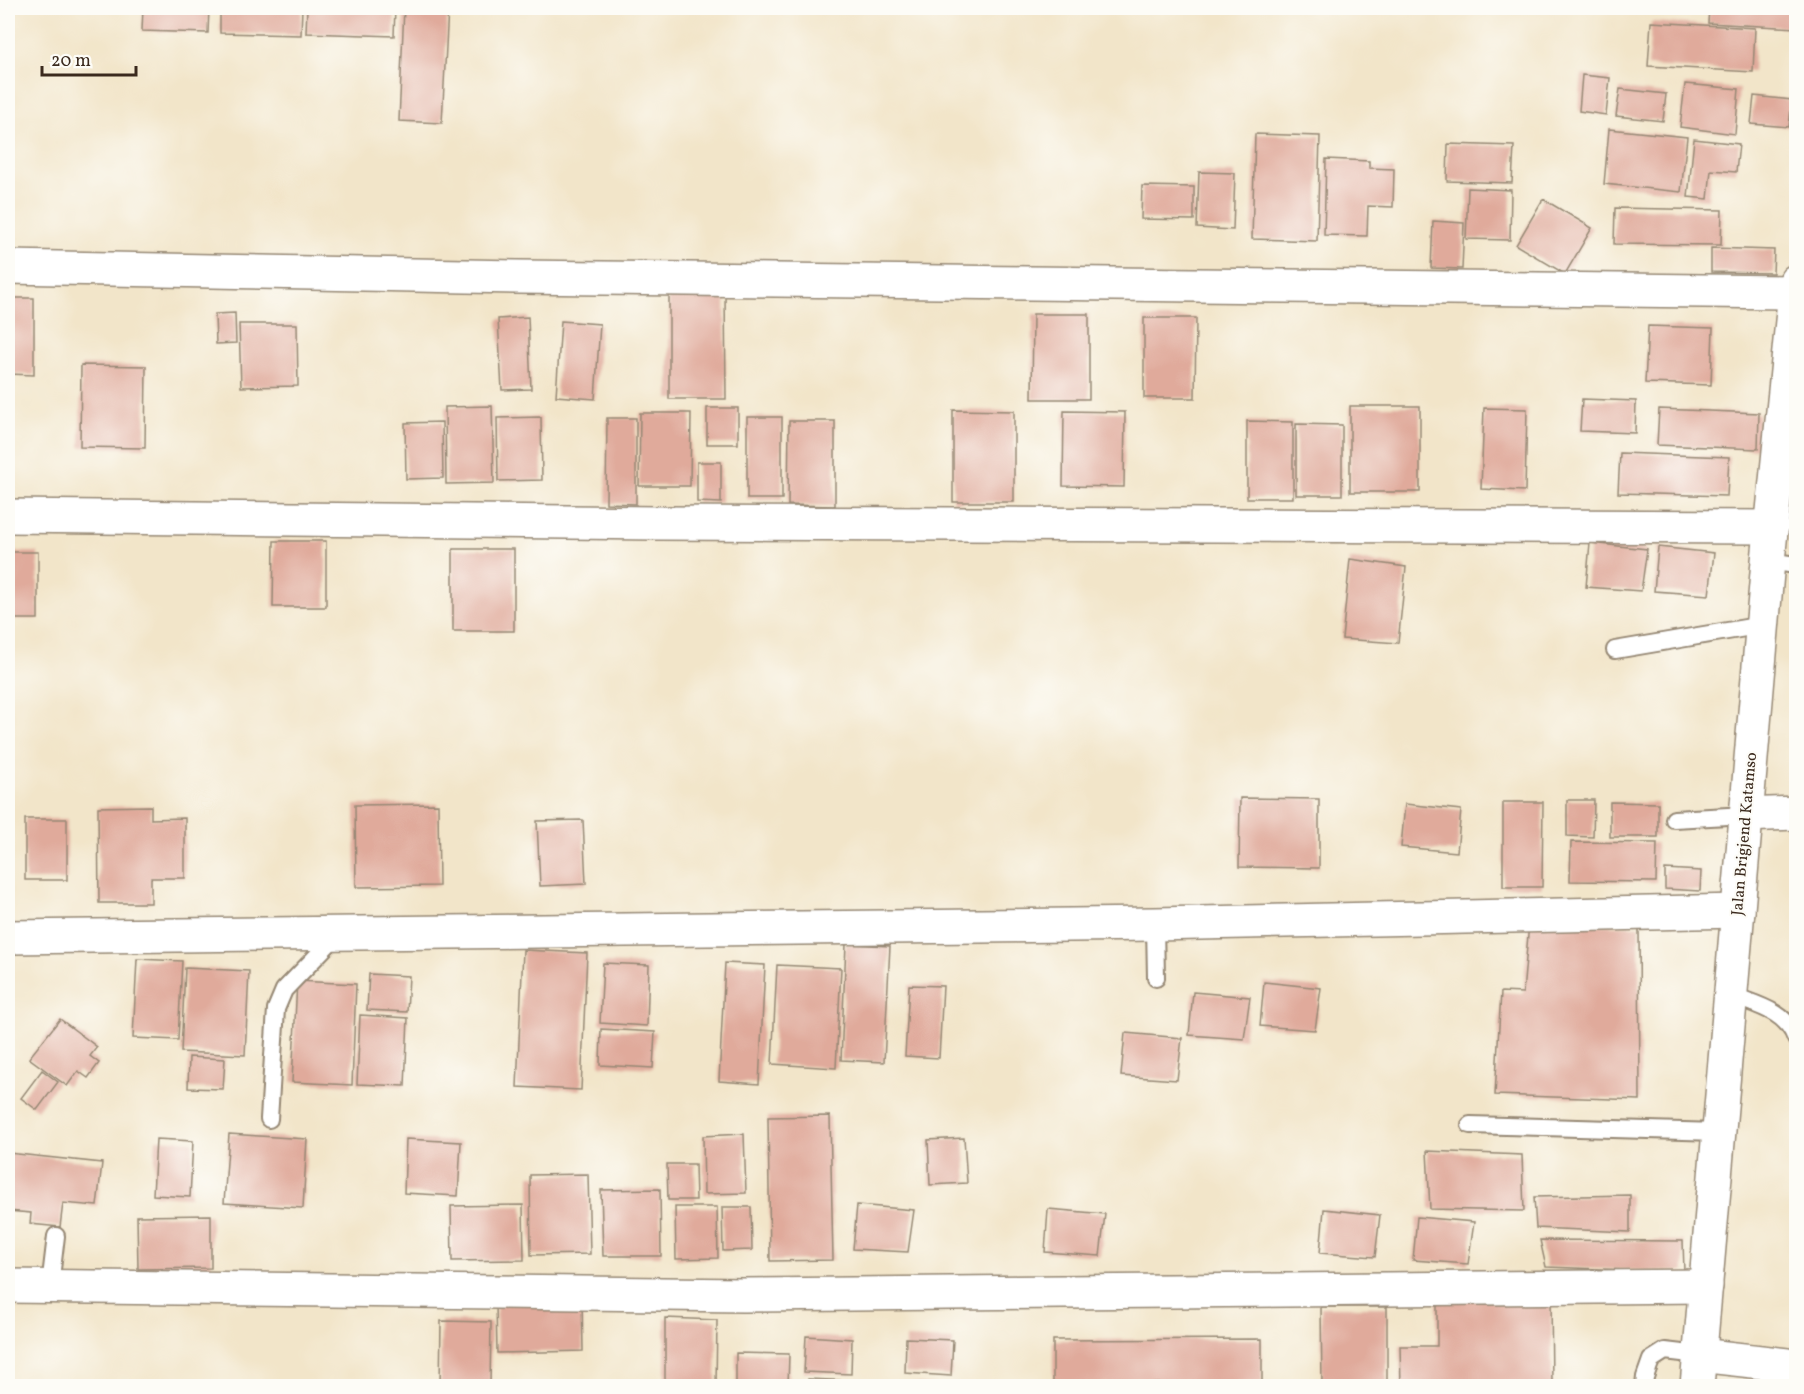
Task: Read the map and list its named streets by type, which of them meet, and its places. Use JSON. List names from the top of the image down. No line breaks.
{"streets":{"street":["Jalan Brigjend Katamso"]},"scale_bar":"20 m"}
